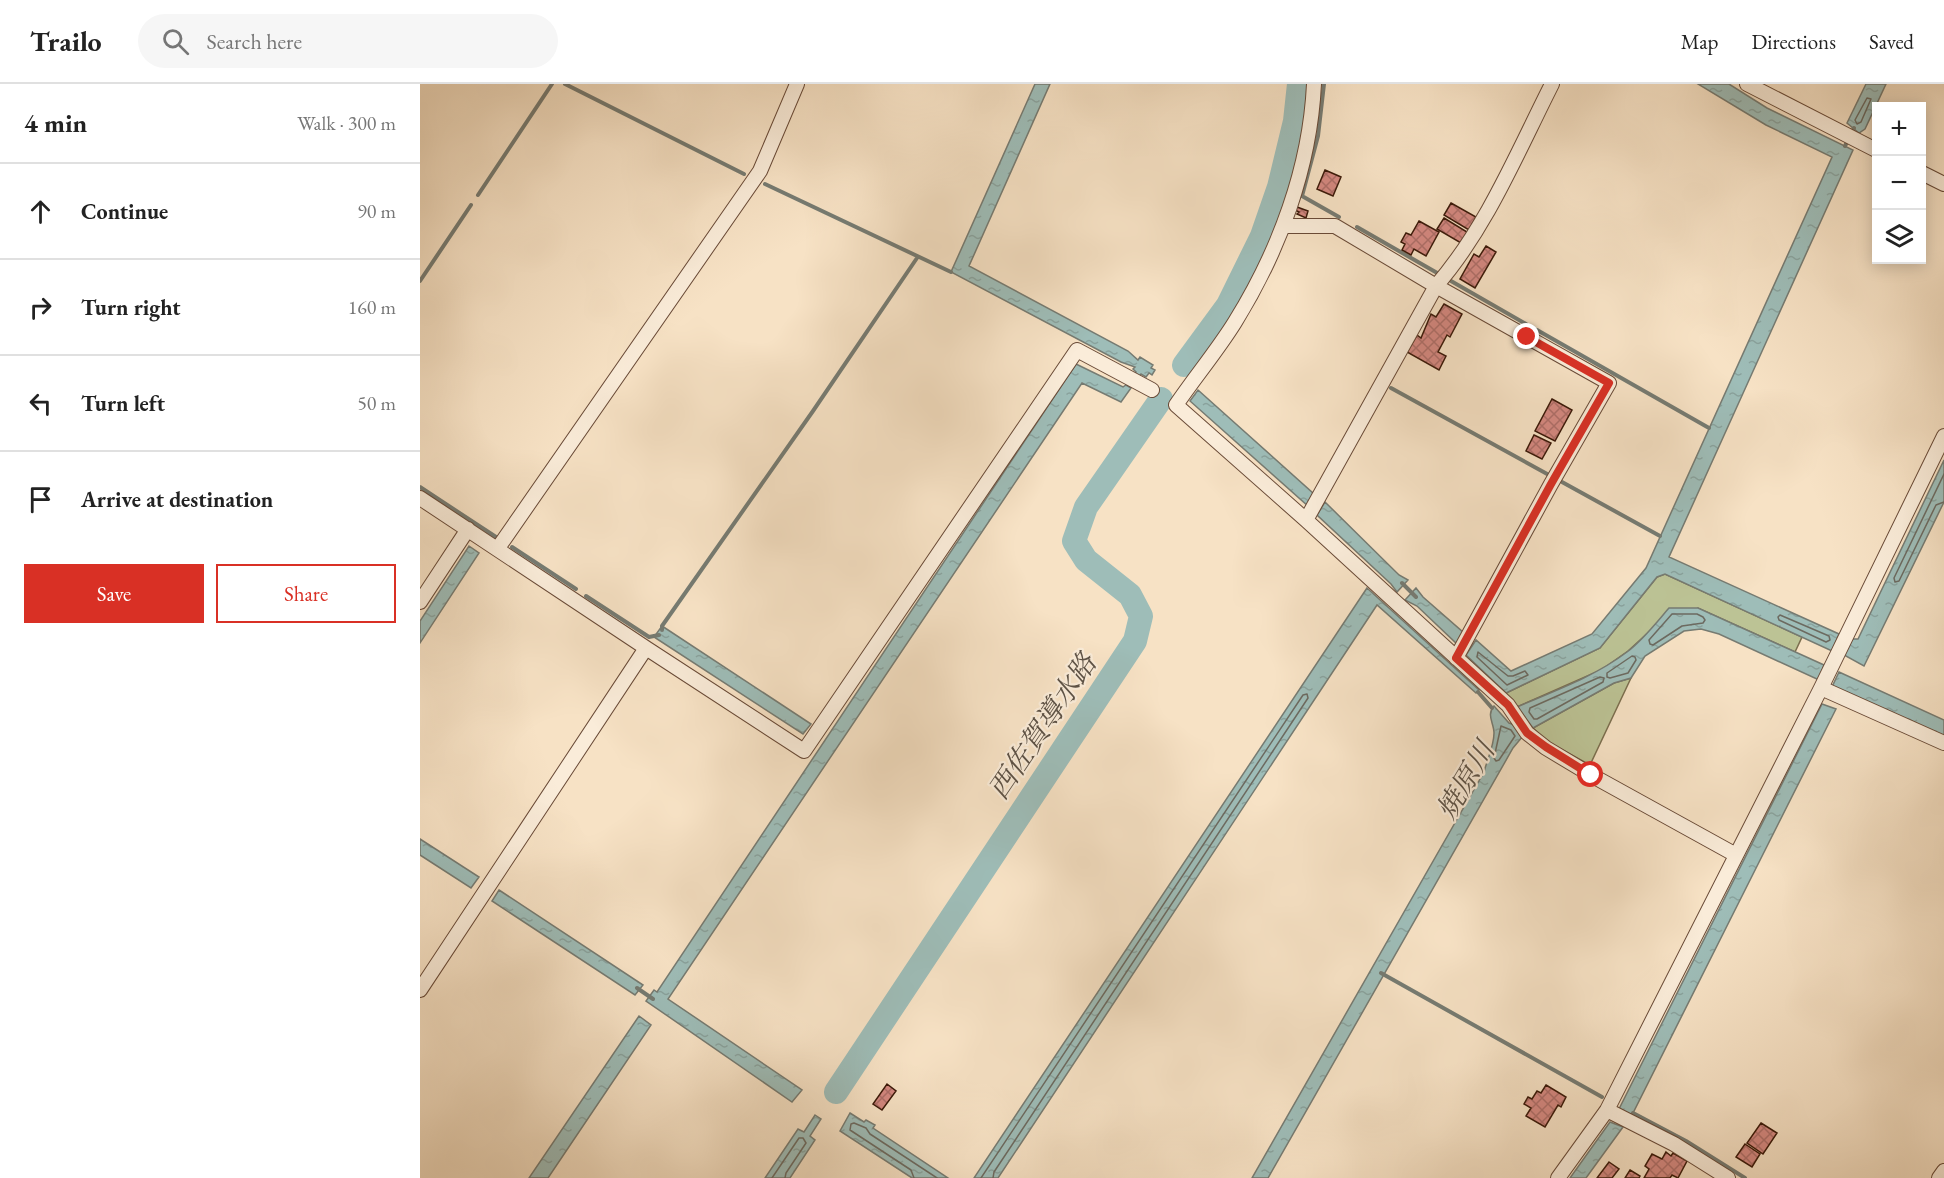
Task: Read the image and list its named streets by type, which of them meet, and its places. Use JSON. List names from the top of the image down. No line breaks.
{"water":["西佐賀導水路","焼原川"],"page":{"header":"Trailo","search":"Search here","nav":["Map","Directions","Saved"],"heading":["4 min","Walk · 300 m"],"map_buttons":["+","−"],"list":[["Continue","90 m"],["Turn right","160 m"],["Turn left","50 m"],"Arrive at destination"],"buttons":["Save","Share"]}}
